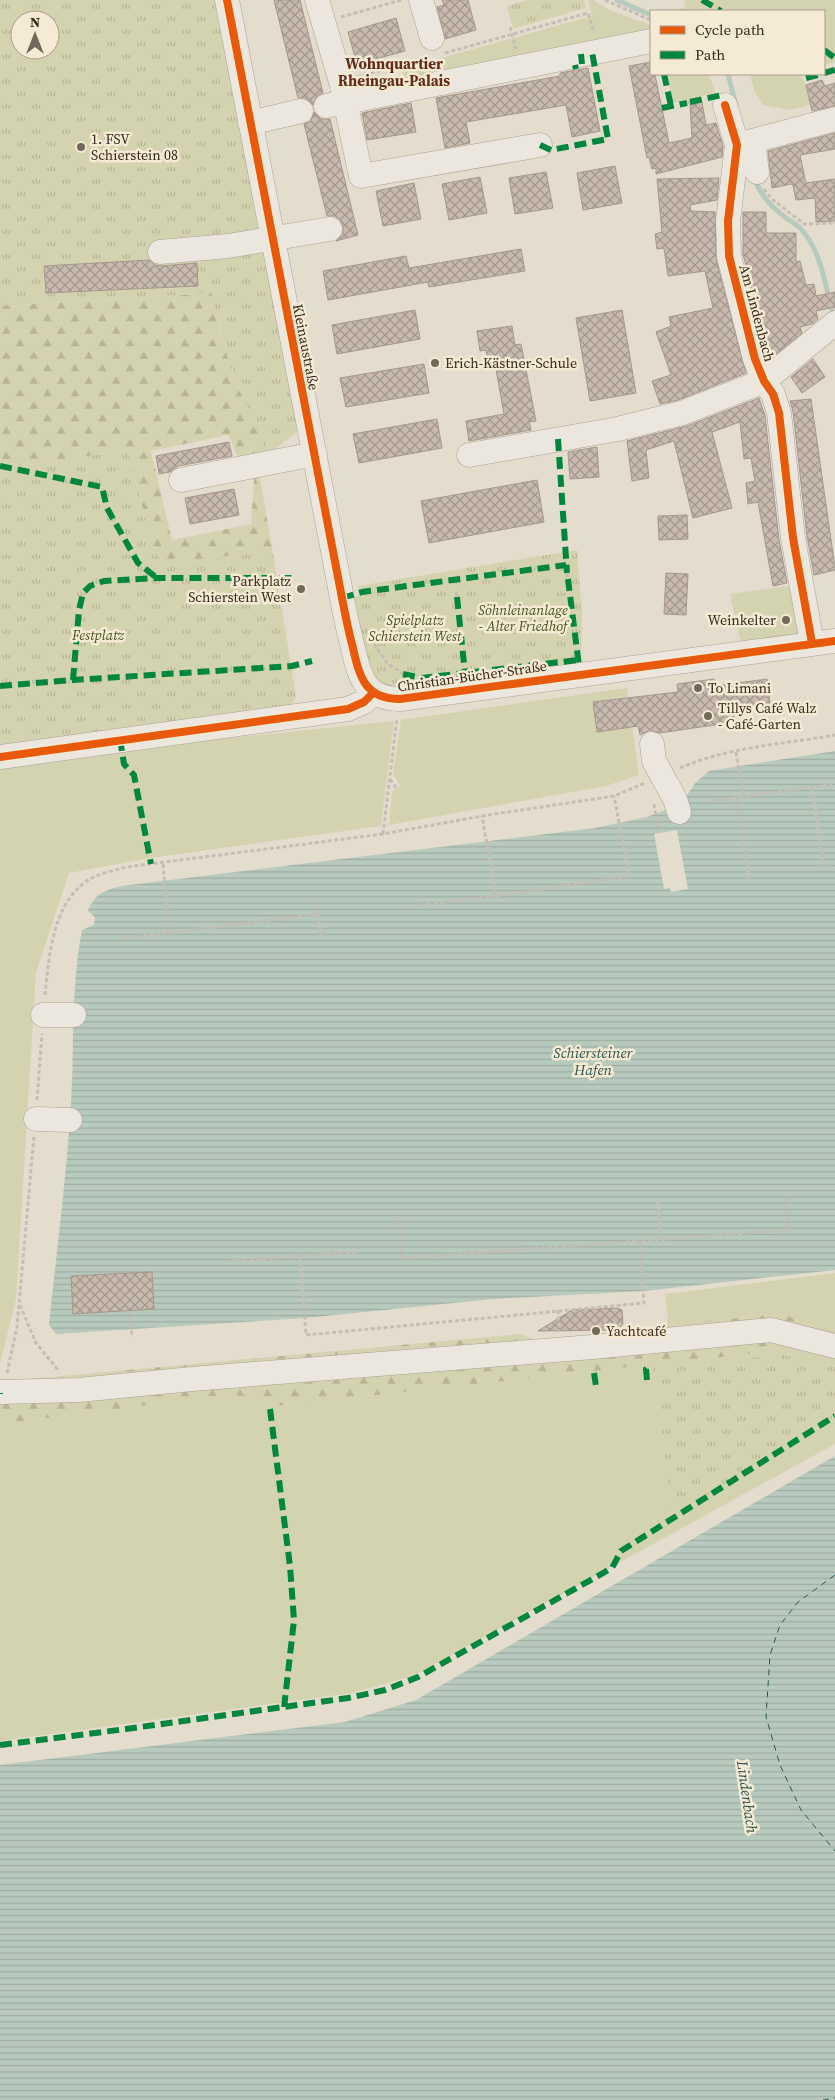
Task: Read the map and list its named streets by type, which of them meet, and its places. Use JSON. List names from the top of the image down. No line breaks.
{"streets":{"street":["Am Lindenbach","Kleinaustraße","Christian-Bücher-Straße"]},"crossings":[["Am Lindenbach","Christian-Bücher-Straße"],["Kleinaustraße","Christian-Bücher-Straße"]],"districts":["Wohnquartier Rheingau-Palais"],"water":["Schiersteiner Hafen","Lindenbach"],"parks":["Söhnleinanlage - Alter Friedhof","Spielplatz Schierstein West","Festplatz"],"places":["1. FSV Schierstein 08","Erich-Kästner-Schule","Parkplatz Schierstein West","Weinkelter","To Limani","Tillys Café Walz - Café-Garten","Yachtcafé"],"legend":["Cycle path","Path"],"north":"top"}
